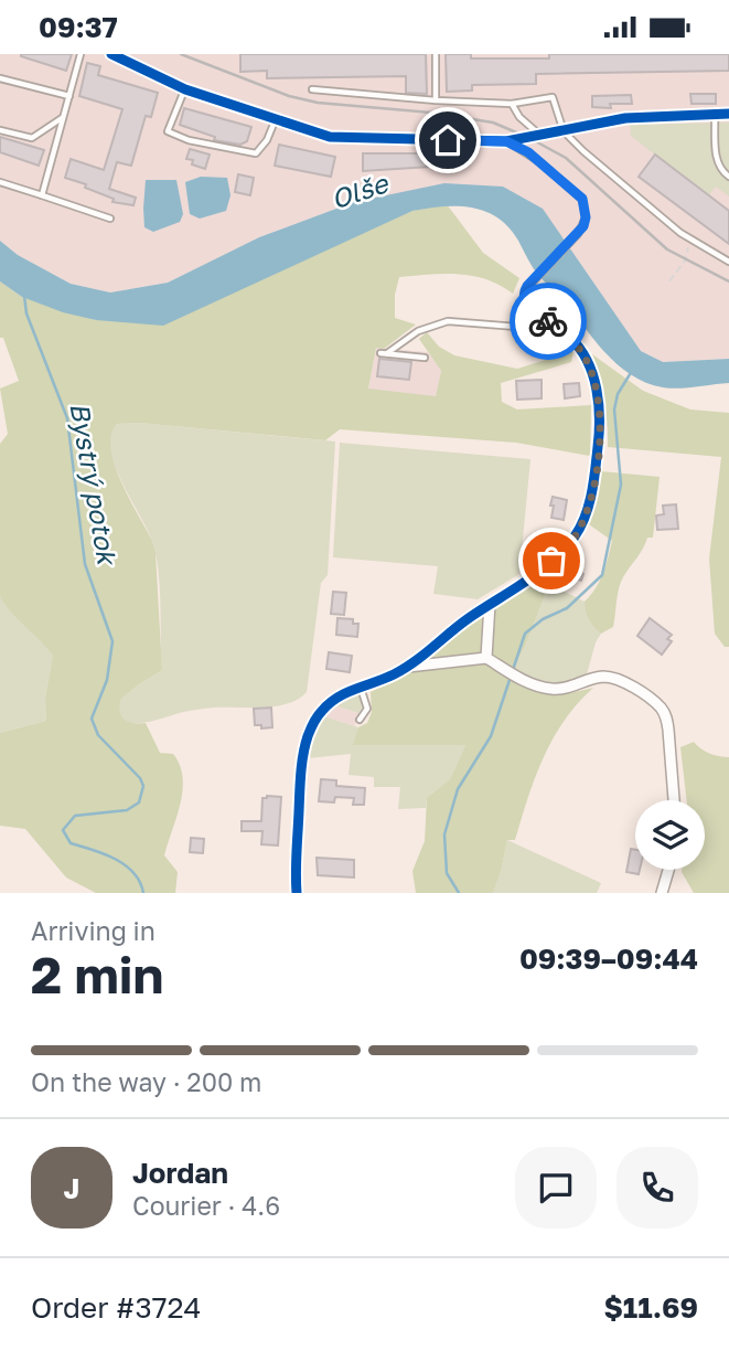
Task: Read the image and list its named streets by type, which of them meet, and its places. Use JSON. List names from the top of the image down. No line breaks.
{"water":["Olše","Bystrý potok"],"page":{"status":"09:37","heading":["2 min","Arriving in","09:39–09:44"],"panel":["Jordan","Courier · 4.6","Order #3724","$11.69"],"bar":"On the way · 200 m","round":"J"}}
